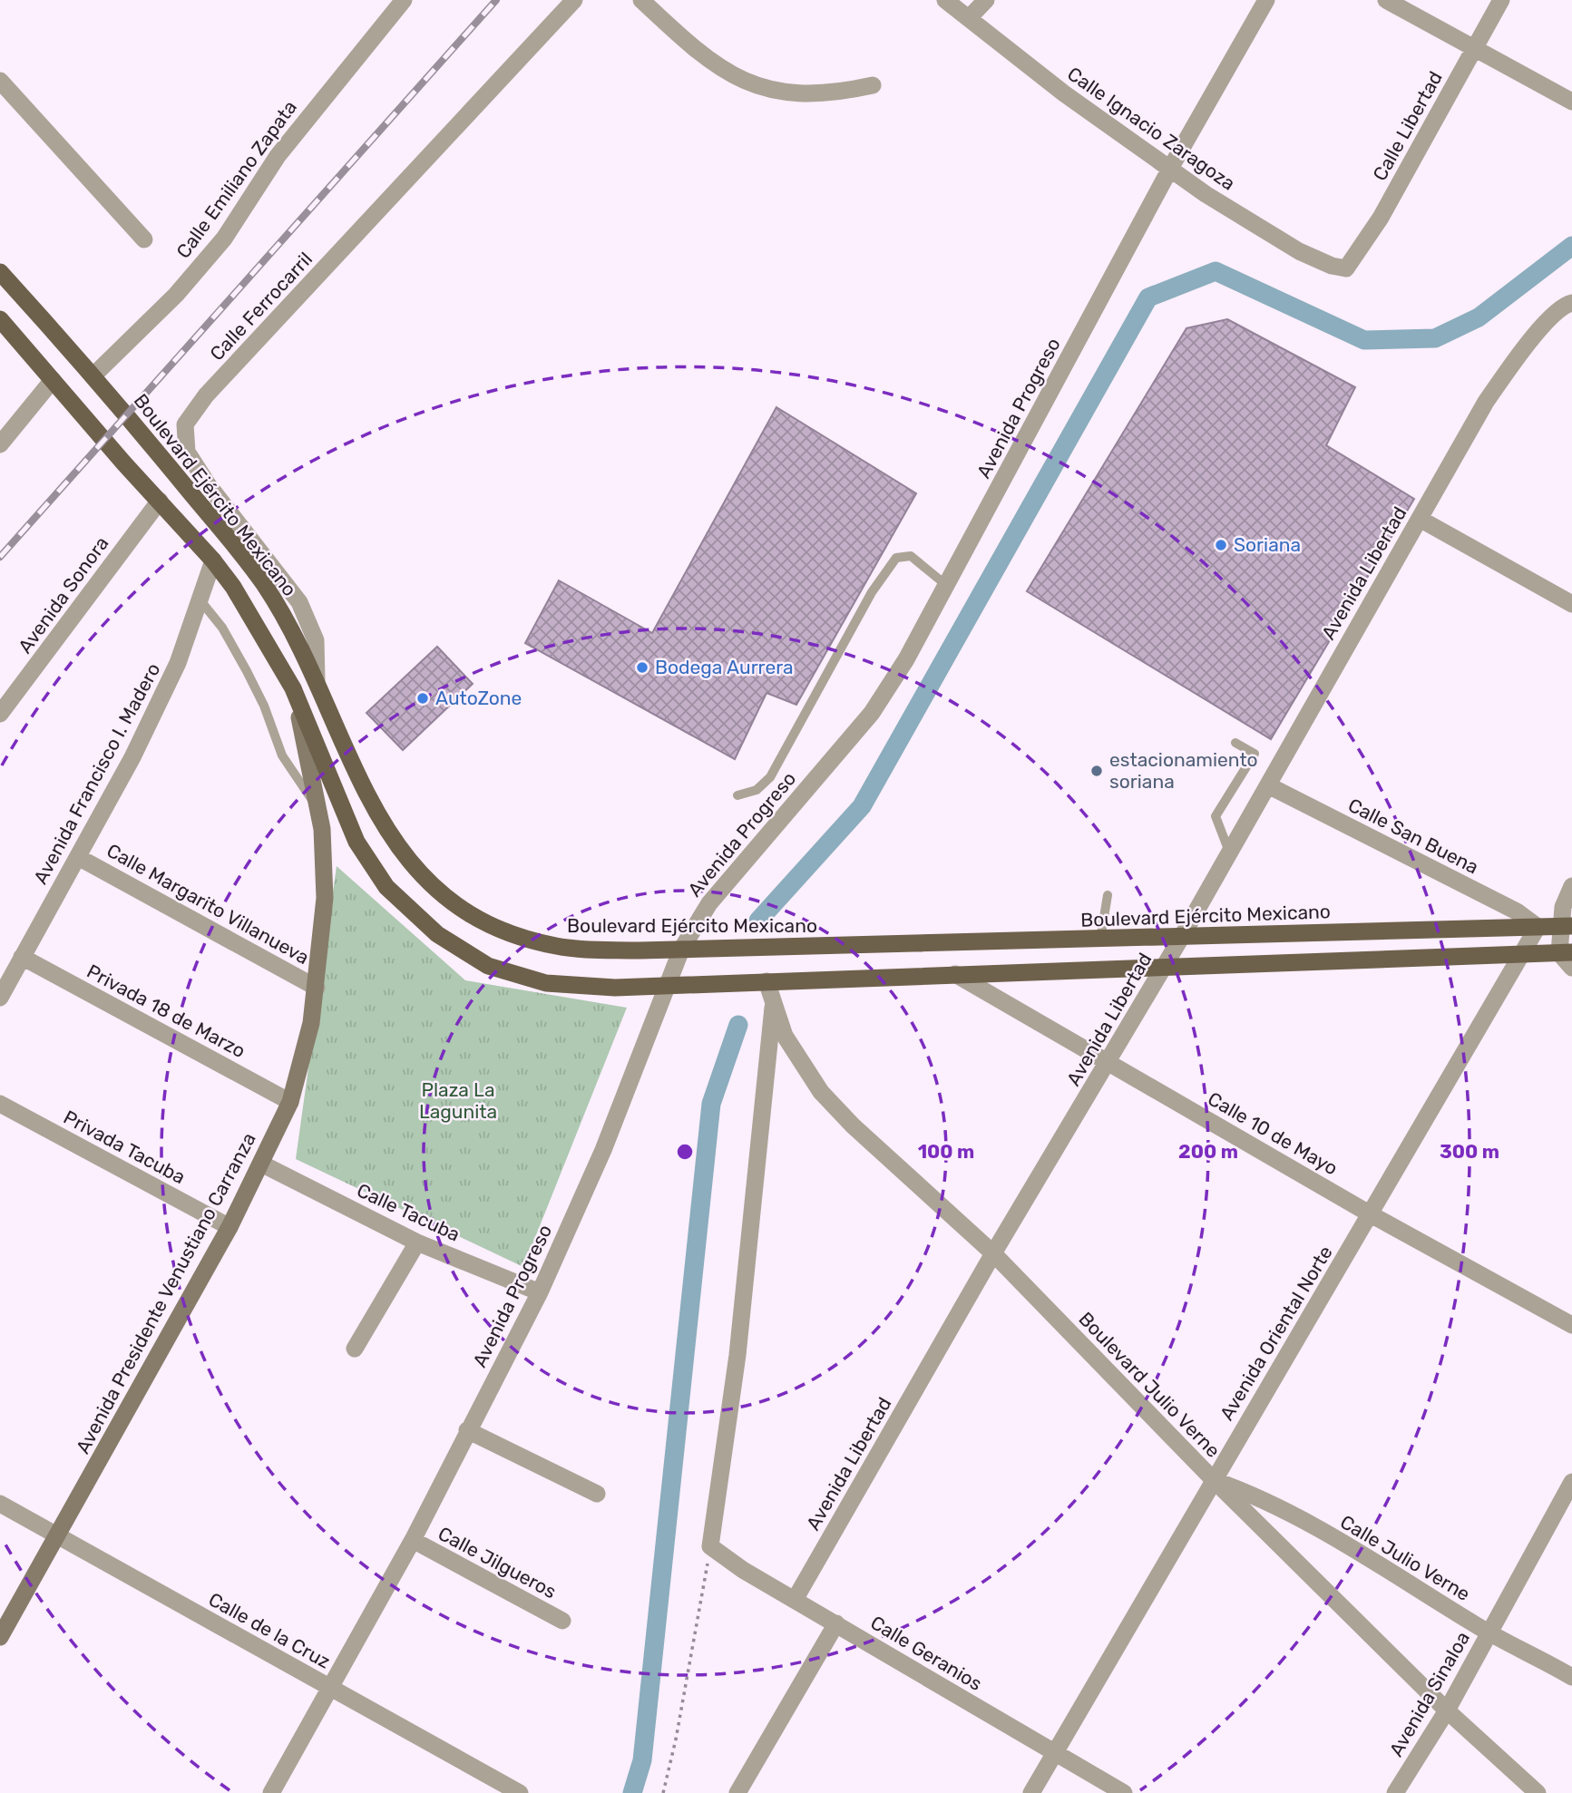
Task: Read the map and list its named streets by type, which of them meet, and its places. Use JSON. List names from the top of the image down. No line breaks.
{"streets":{"main road":["Boulevard Ejército Mexicano","Avenida Presidente Venustiano Carranza"],"street":["Calle Libertad","Calle Ignacio Zaragoza","Calle Emiliano Zapata","Calle Ferrocarril","Avenida Progreso","Avenida Libertad","Avenida Sonora","Avenida Francisco I. Madero","Calle San Buena","Calle Margarito Villanueva","Privada 18 de Marzo","Calle 10 de Mayo","Privada Tacuba","Calle Tacuba","Avenida Oriental Norte","Boulevard Julio Verne","Calle Julio Verne","Calle Jilgueros","Calle de la Cruz","Calle Geranios","Avenida Sinaloa"]},"crossings":[["Calle Libertad","Calle Ignacio Zaragoza"],["Calle Ignacio Zaragoza","Avenida Progreso"],["Calle Emiliano Zapata","Boulevard Ejército Mexicano"],["Calle Ferrocarril","Boulevard Ejército Mexicano"],["Avenida Progreso","Boulevard Ejército Mexicano"],["Avenida Progreso","Calle Tacuba"],["Avenida Progreso","Calle Jilgueros"],["Avenida Progreso","Calle de la Cruz"],["Boulevard Ejército Mexicano","Avenida Libertad"],["Boulevard Ejército Mexicano","Calle San Buena"],["Boulevard Ejército Mexicano","Avenida Oriental Norte"],["Avenida Libertad","Calle San Buena"],["Avenida Libertad","Calle 10 de Mayo"],["Avenida Libertad","Boulevard Julio Verne"],["Avenida Libertad","Calle Geranios"],["Avenida Francisco I. Madero","Calle Margarito Villanueva"],["Avenida Francisco I. Madero","Privada 18 de Marzo"],["Calle San Buena","Avenida Oriental Norte"],["Calle Margarito Villanueva","Avenida Presidente Venustiano Carranza"],["Privada 18 de Marzo","Avenida Presidente Venustiano Carranza"],["Calle 10 de Mayo","Avenida Oriental Norte"],["Privada Tacuba","Avenida Presidente Venustiano Carranza"],["Calle Tacuba","Avenida Presidente Venustiano Carranza"],["Avenida Presidente Venustiano Carranza","Calle de la Cruz"],["Avenida Oriental Norte","Boulevard Julio Verne"],["Avenida Oriental Norte","Calle Julio Verne"],["Avenida Oriental Norte","Calle Geranios"],["Boulevard Julio Verne","Calle Julio Verne"],["Boulevard Julio Verne","Avenida Sinaloa"],["Calle Julio Verne","Avenida Sinaloa"]],"parks":["Plaza La Lagunita"],"places":["Soriana","Bodega Aurrera","AutoZone","estacionamiento soriana"],"rings":["100 m","200 m","300 m"]}
